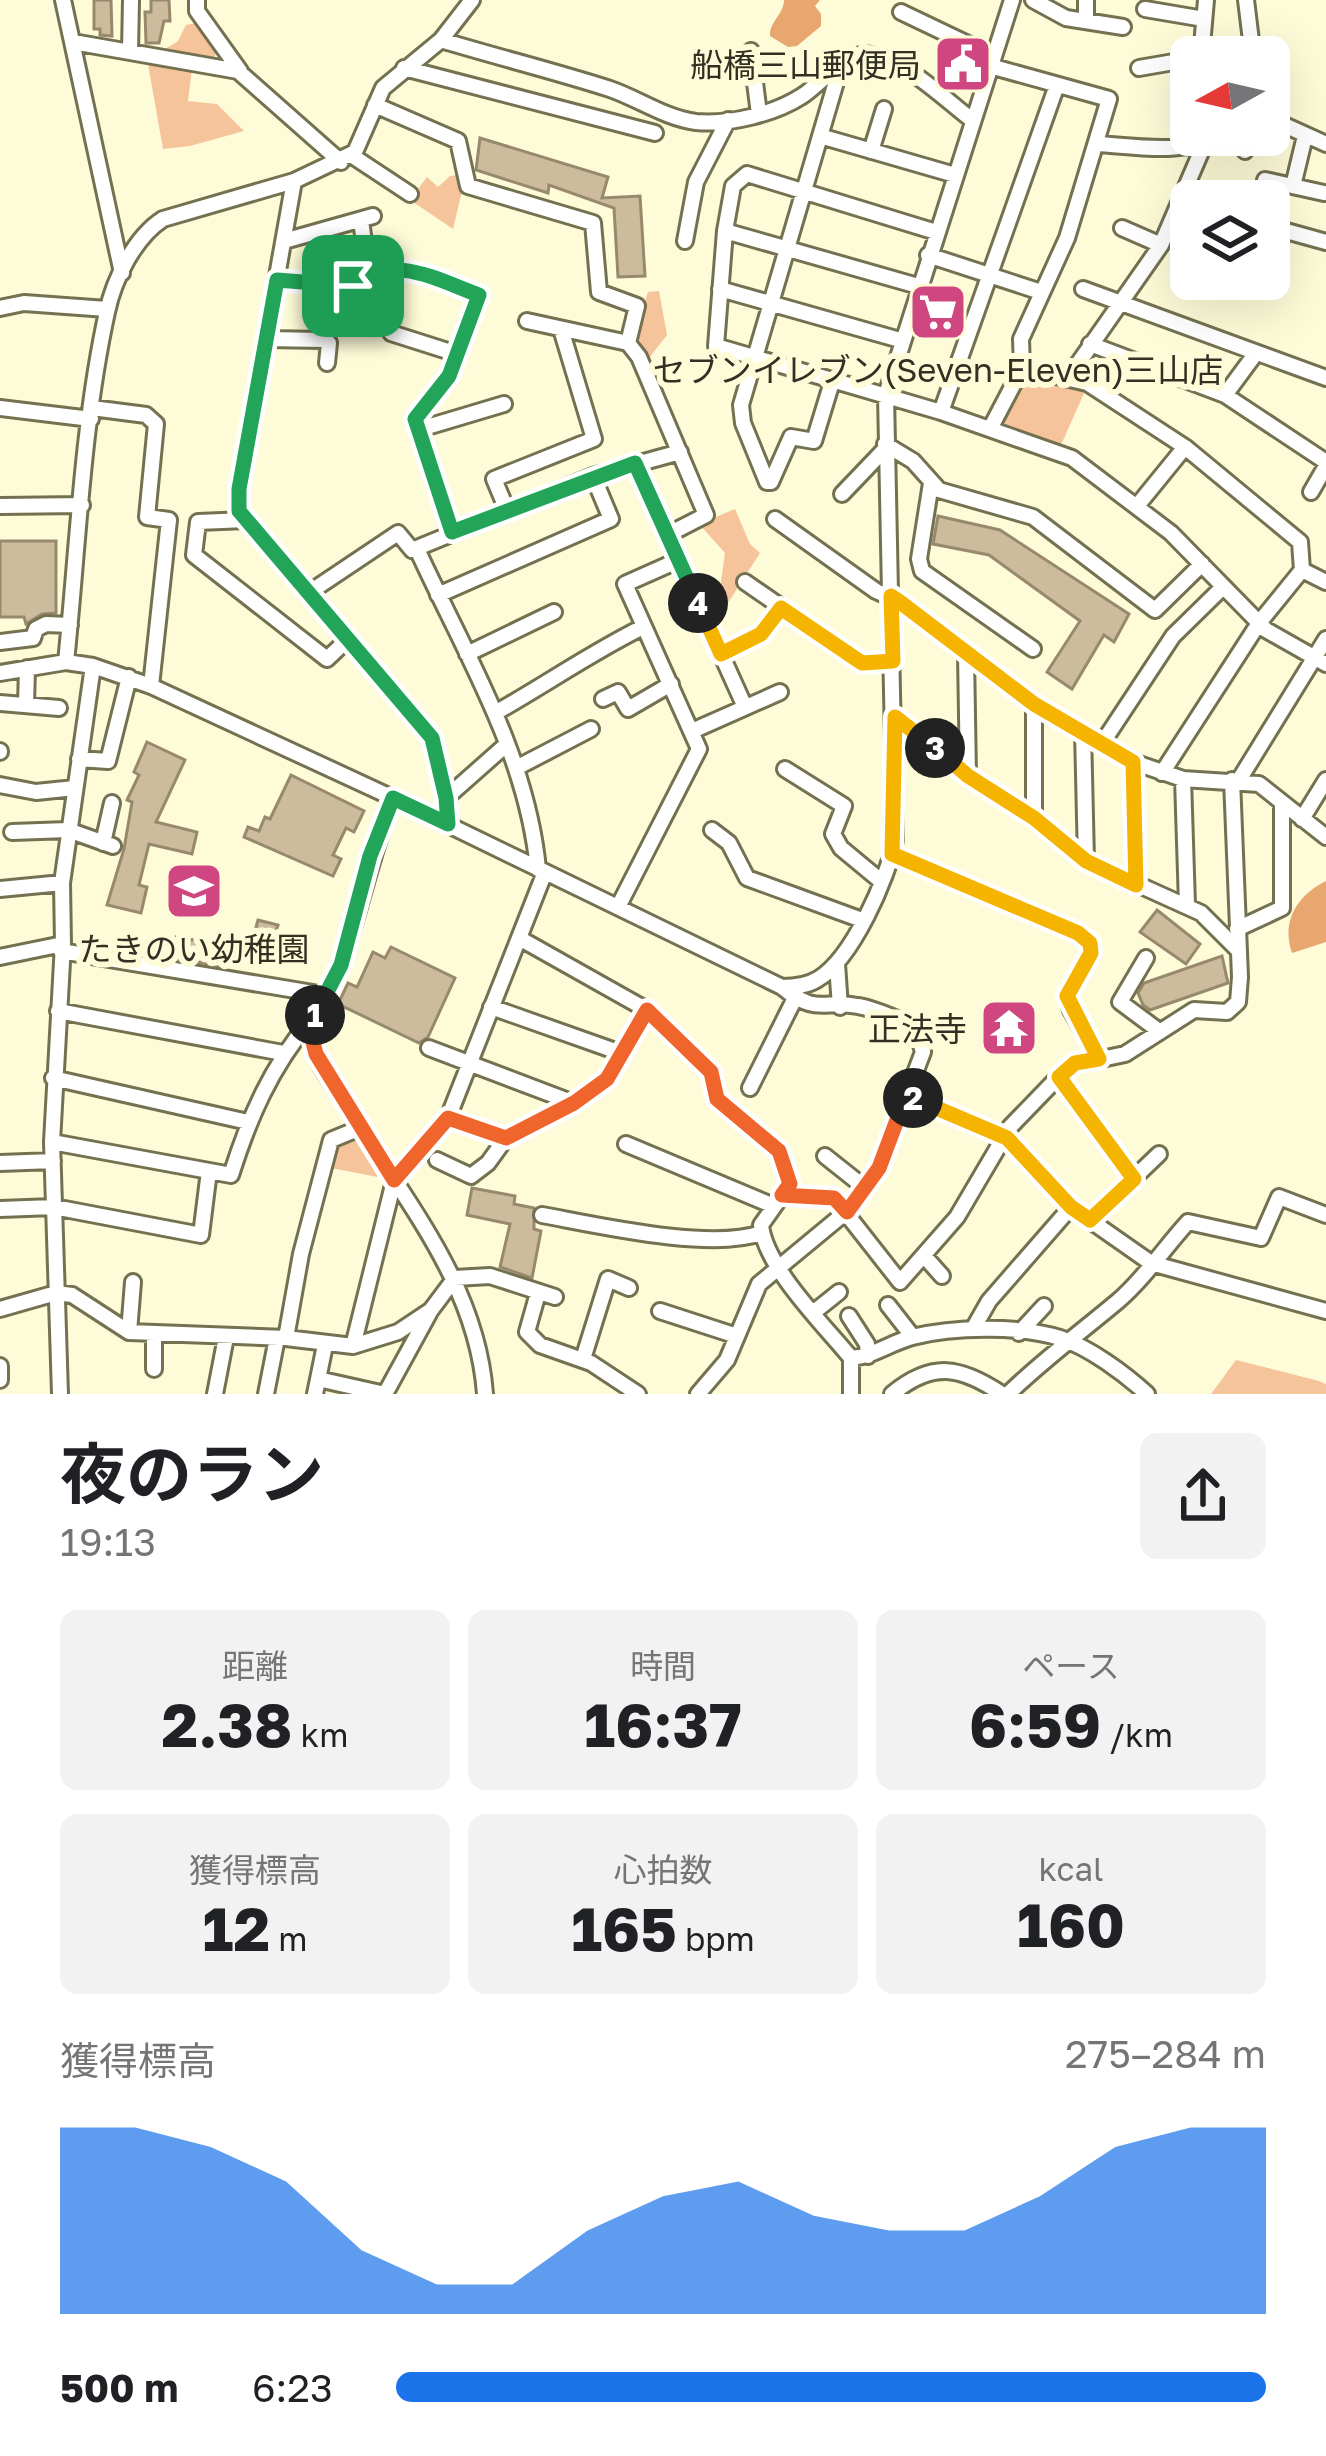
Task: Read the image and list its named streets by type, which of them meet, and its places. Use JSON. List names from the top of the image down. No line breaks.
{"places":{"public building":["船橋三山郵便局"],"supermarket":["セブンイレブン(Seven-Eleven)三山店"],"school or university":["たきのい幼稚園"],"temple":["正法寺"]},"north":"left","page":{"pins":["4","3","1","2"],"heading":["夜のラン","19:13"],"stats":[["距離","2.38 km"],["時間","16:37"],["ペース","6:59 /km"],["獲得標高","12 m"],["心拍数","165 bpm"],["kcal","160"]],"chart":["獲得標高","275–284 m"],"list":[{"name":"500 m","note":"6:23"}]}}
